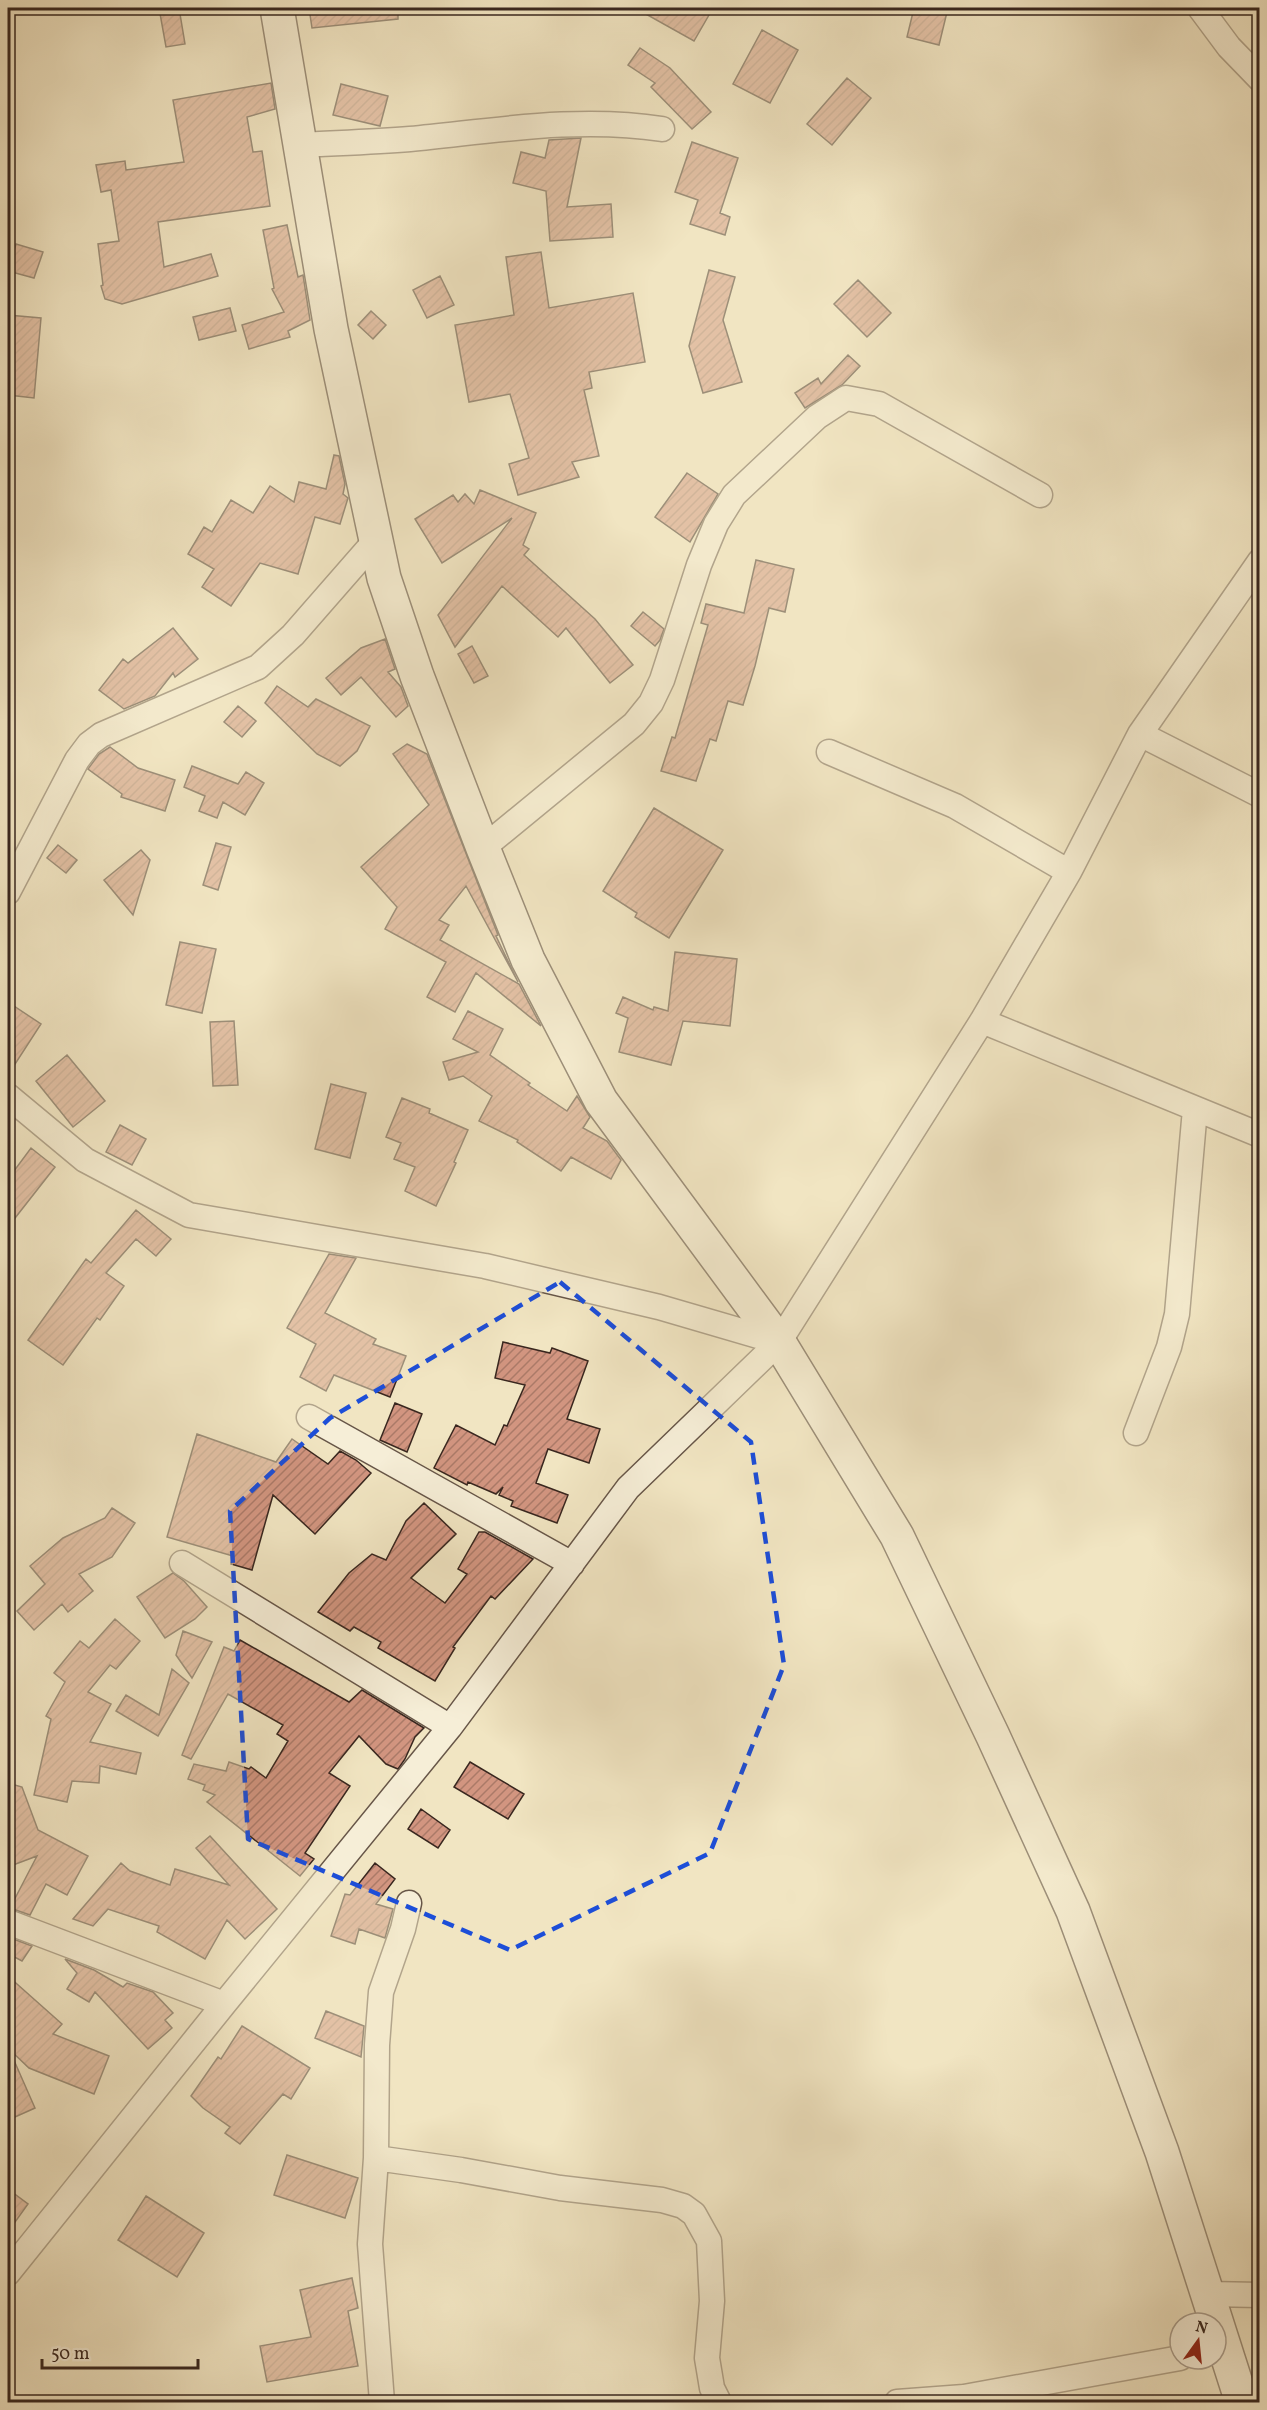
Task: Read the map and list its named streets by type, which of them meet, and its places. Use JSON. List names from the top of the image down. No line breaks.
{"scale_bar":"50 m","north":"top"}
